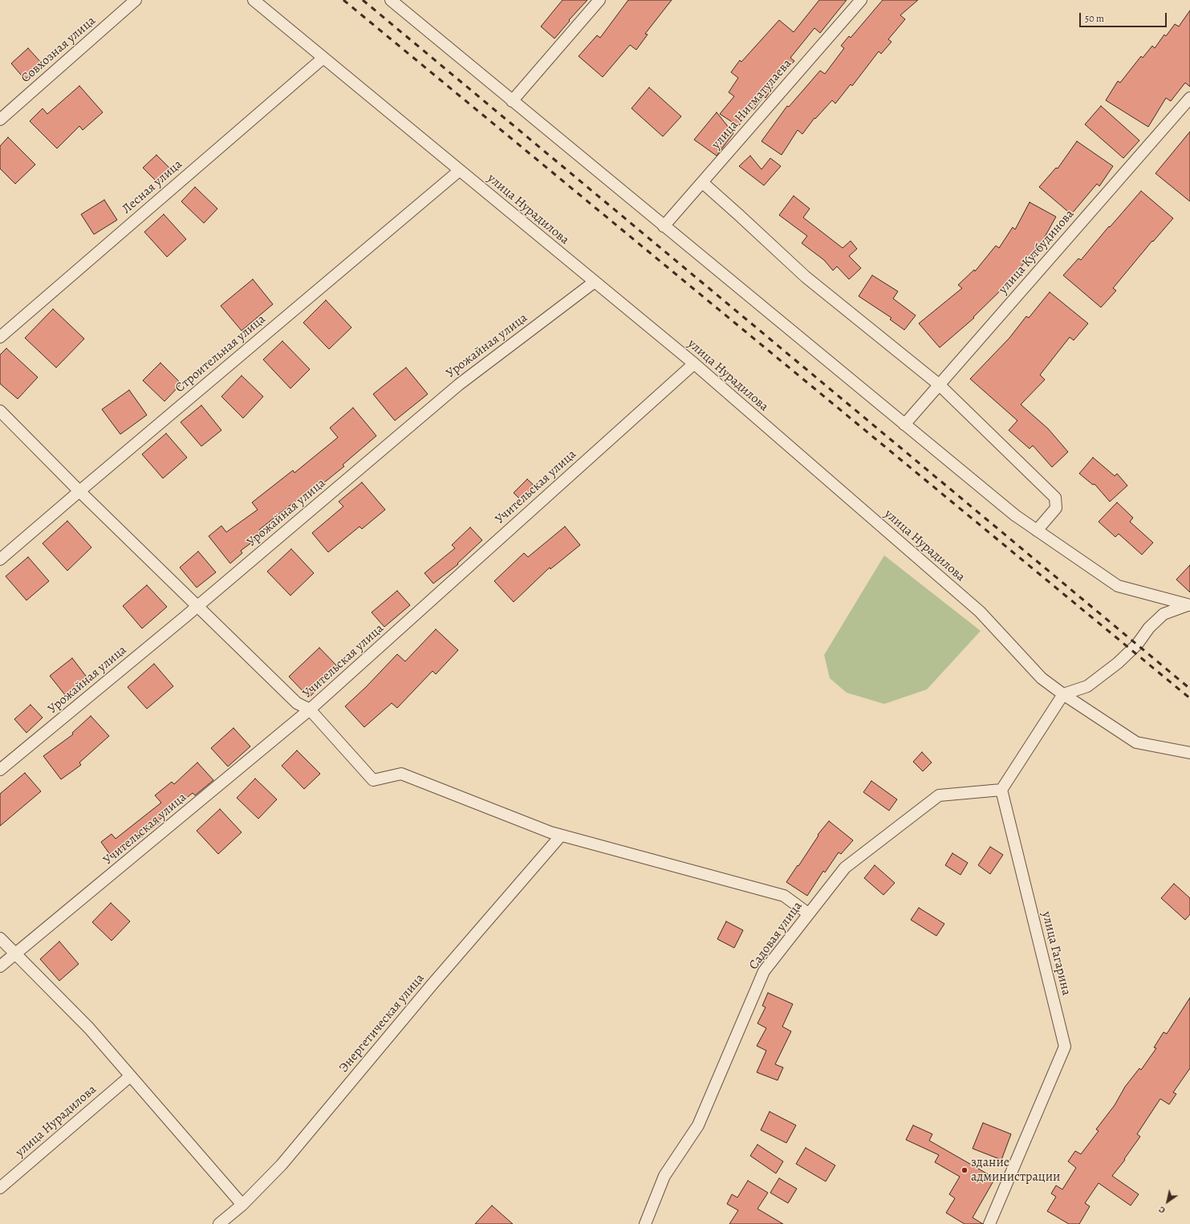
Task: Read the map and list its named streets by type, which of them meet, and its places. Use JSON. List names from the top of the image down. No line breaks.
{"streets":{"street":["Совхозная улица","улица Нигматулаева","Лесная улица","улица Нурадилова","улица Кутбудинова","Урожайная улица","Строительная улица","Учительская улица","Садовая улица","улица Гагарина","Энергетическая улица"]},"crossings":[["Лесная улица","улица Нурадилова"],["улица Нурадилова","Урожайная улица"],["улица Нурадилова","Строительная улица"],["улица Нурадилова","Учительская улица"],["Садовая улица","улица Гагарина"]],"places":["здание администрации"],"scale_bar":"50 m","north":"bottom left"}
